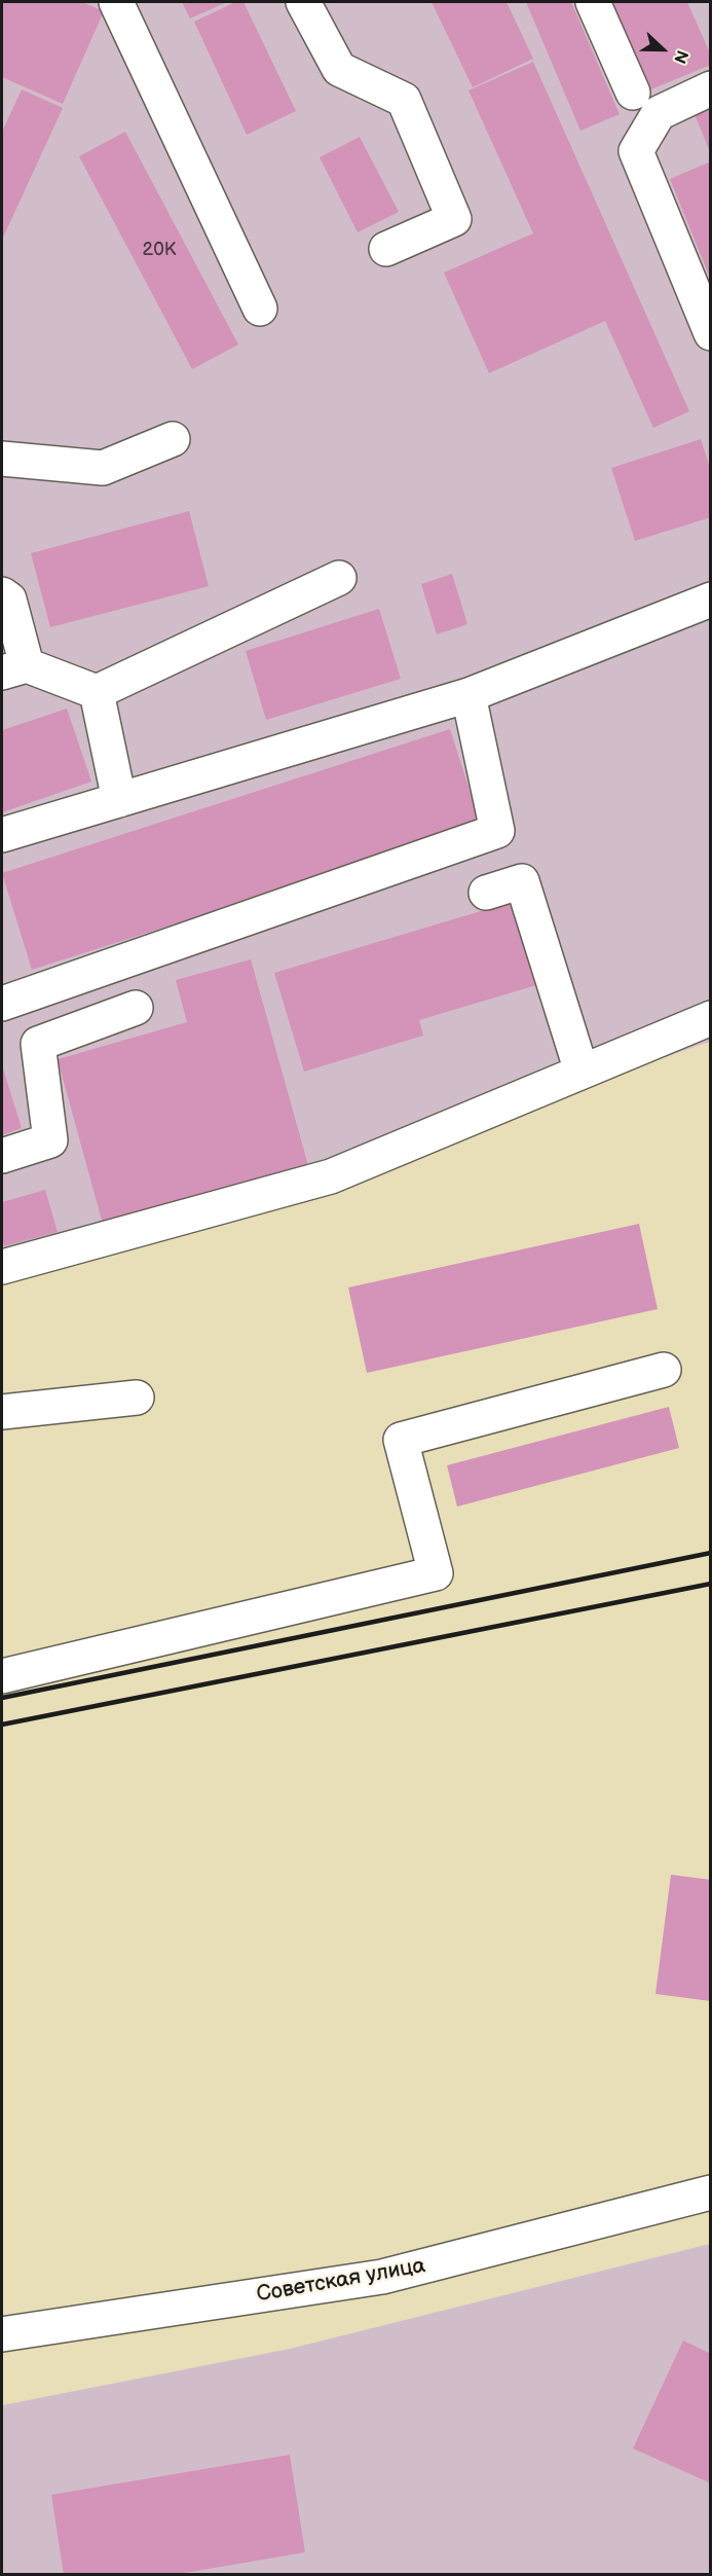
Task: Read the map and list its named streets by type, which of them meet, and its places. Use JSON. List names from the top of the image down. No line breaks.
{"streets":{"street":["Советская улица"]},"house_numbers":["20К"],"north":"right"}
